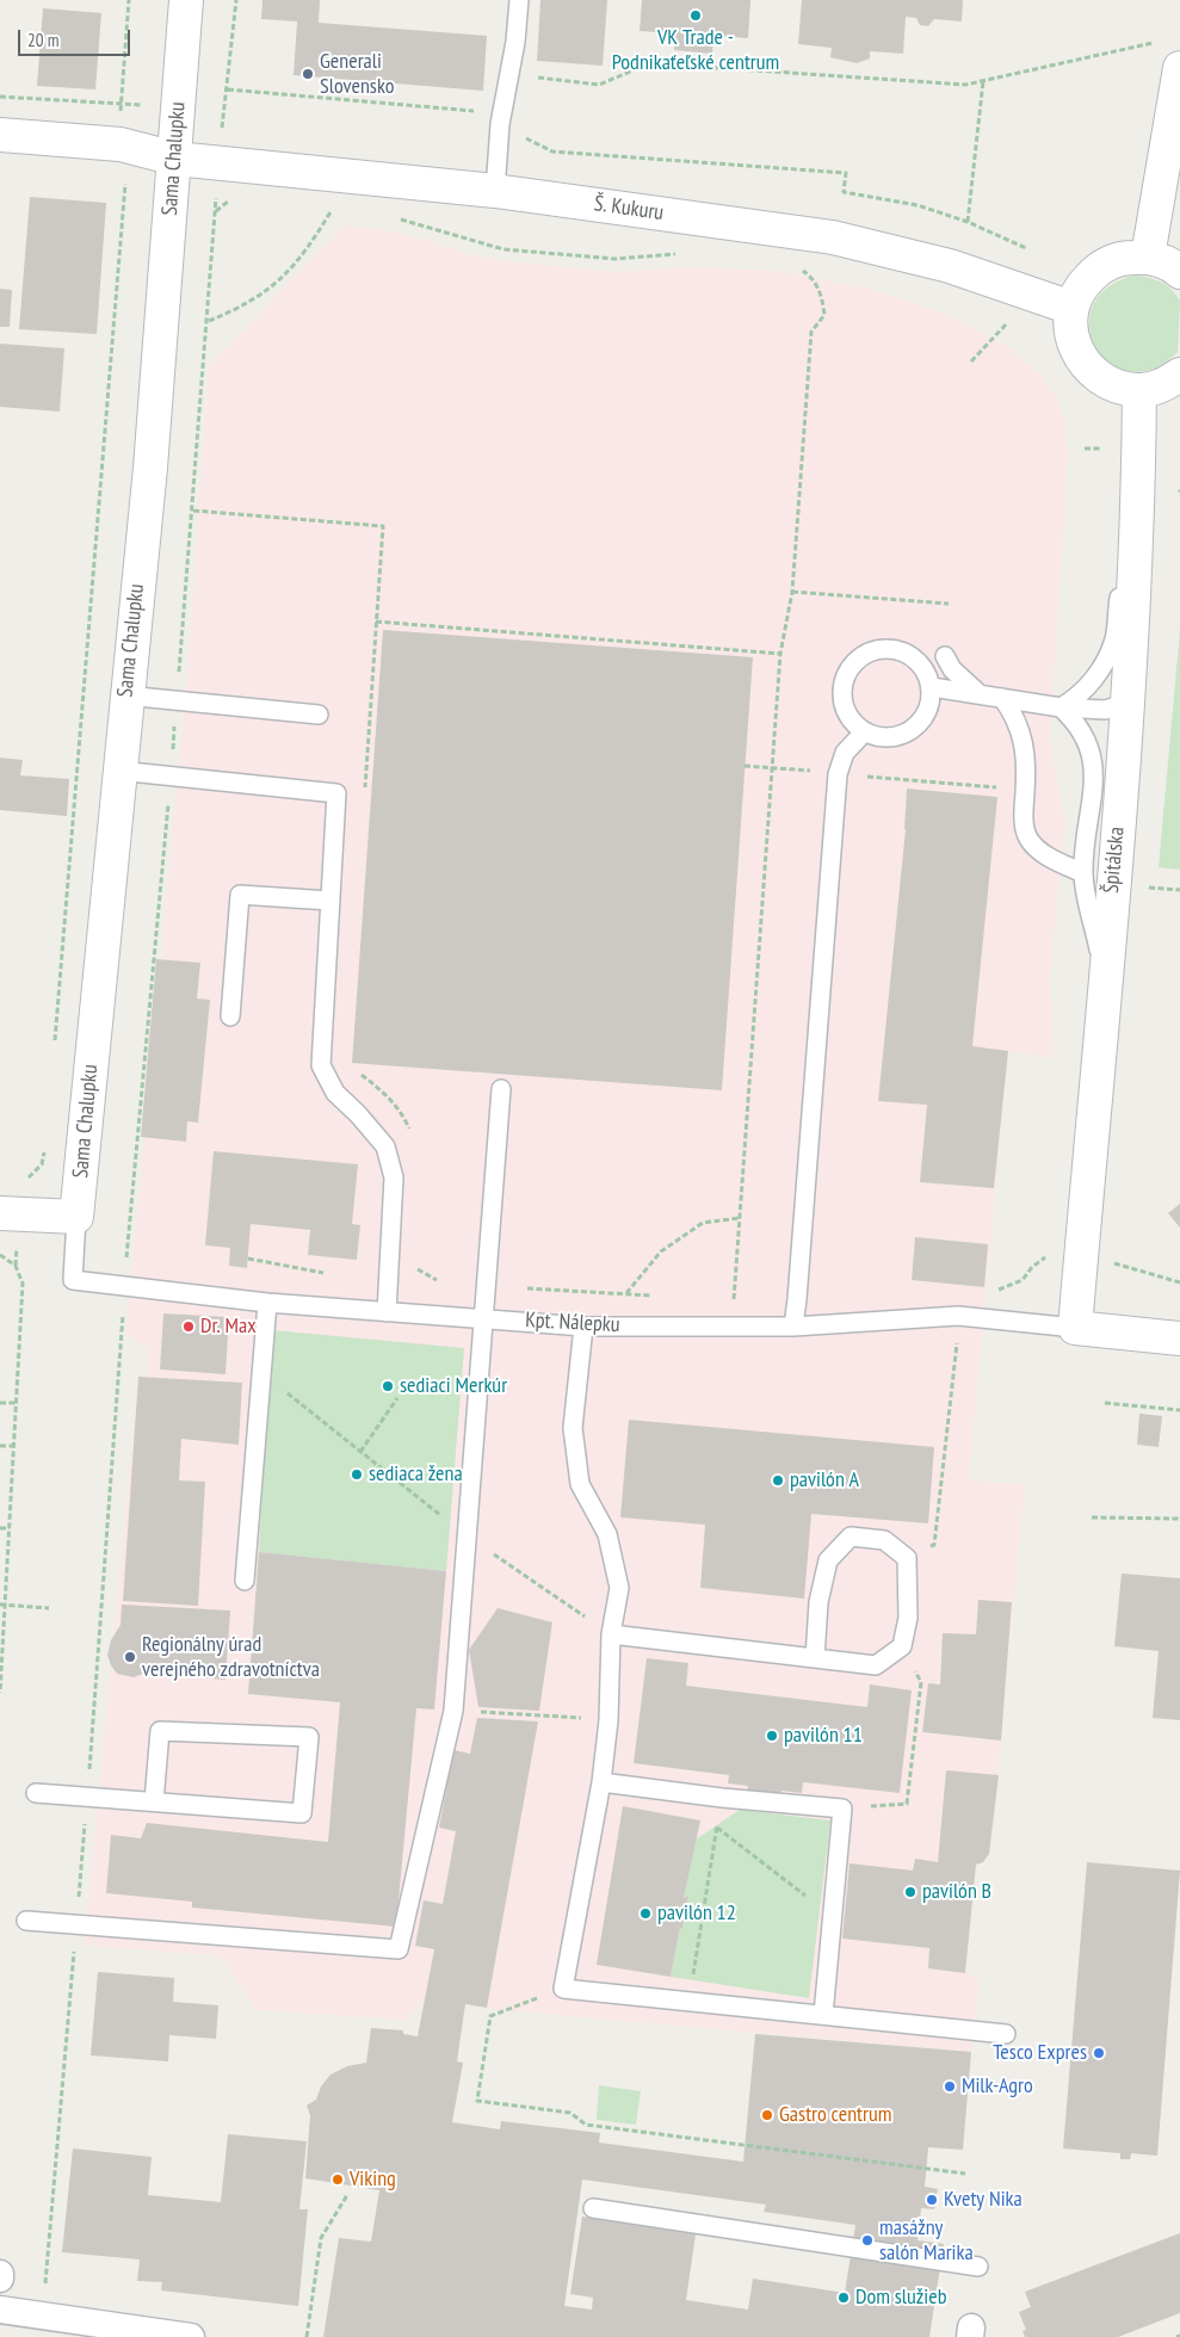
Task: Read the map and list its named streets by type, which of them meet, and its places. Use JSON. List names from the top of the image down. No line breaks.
{"streets":{"street":["Sama Chalupku","Š. Kukuru","Špitálska"],"lane":["Kpt. Nálepku"]},"crossings":[["Sama Chalupku","Š. Kukuru"],["Sama Chalupku","Kpt. Nálepku"],["Špitálska","Kpt. Nálepku"]],"places":["VK Trade - Podnikaťeľské centrum","Generali Slovensko","Dr. Max","sediaci Merkúr","sediaca žena","pavilón A","Regionálny úrad verejného zdravotníctva","pavilón 11","pavilón B","pavilón 12","Tesco Expres","Milk-Agro","Gastro centrum","Viking","Kvety Nika","masážny salón Marika","Dom služieb"],"scale_bar":"20 m"}
